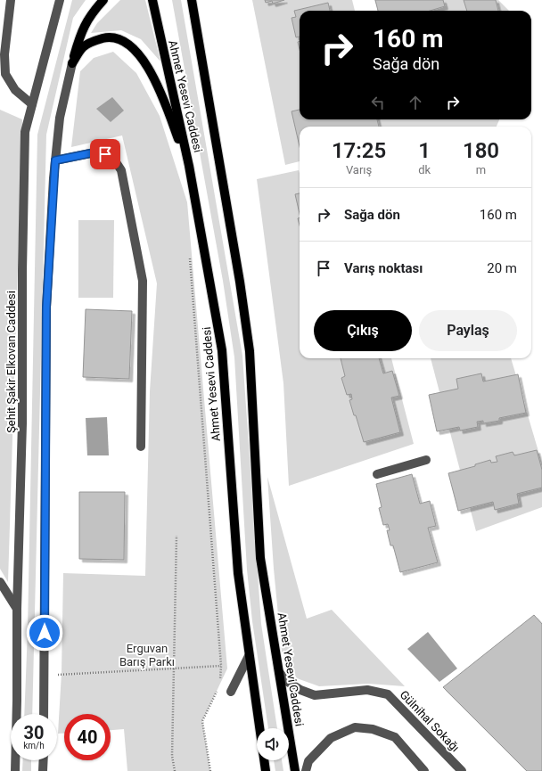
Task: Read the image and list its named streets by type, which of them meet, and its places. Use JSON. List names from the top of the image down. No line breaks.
{"streets":{"main road":["Ahmet Yesevi Caddesi"],"street":["Şehit Şakir Elkovan Caddesi","Gülnihal Sokağı"]},"crossings":[["Ahmet Yesevi Caddesi","Gülnihal Sokağı"]],"parks":["Erguvan Barış Parkı"],"page":{"turn":["160 m","Sağa dön"],"eta":["17:25","Varış","1","dk","180","m"],"list":[{"name":"Sağa dön","value":"160 m"},{"name":"Varış noktası","value":"20 m"}],"buttons":["Çıkış","Paylaş"],"speed":"30 km/h","limit":"40"}}
